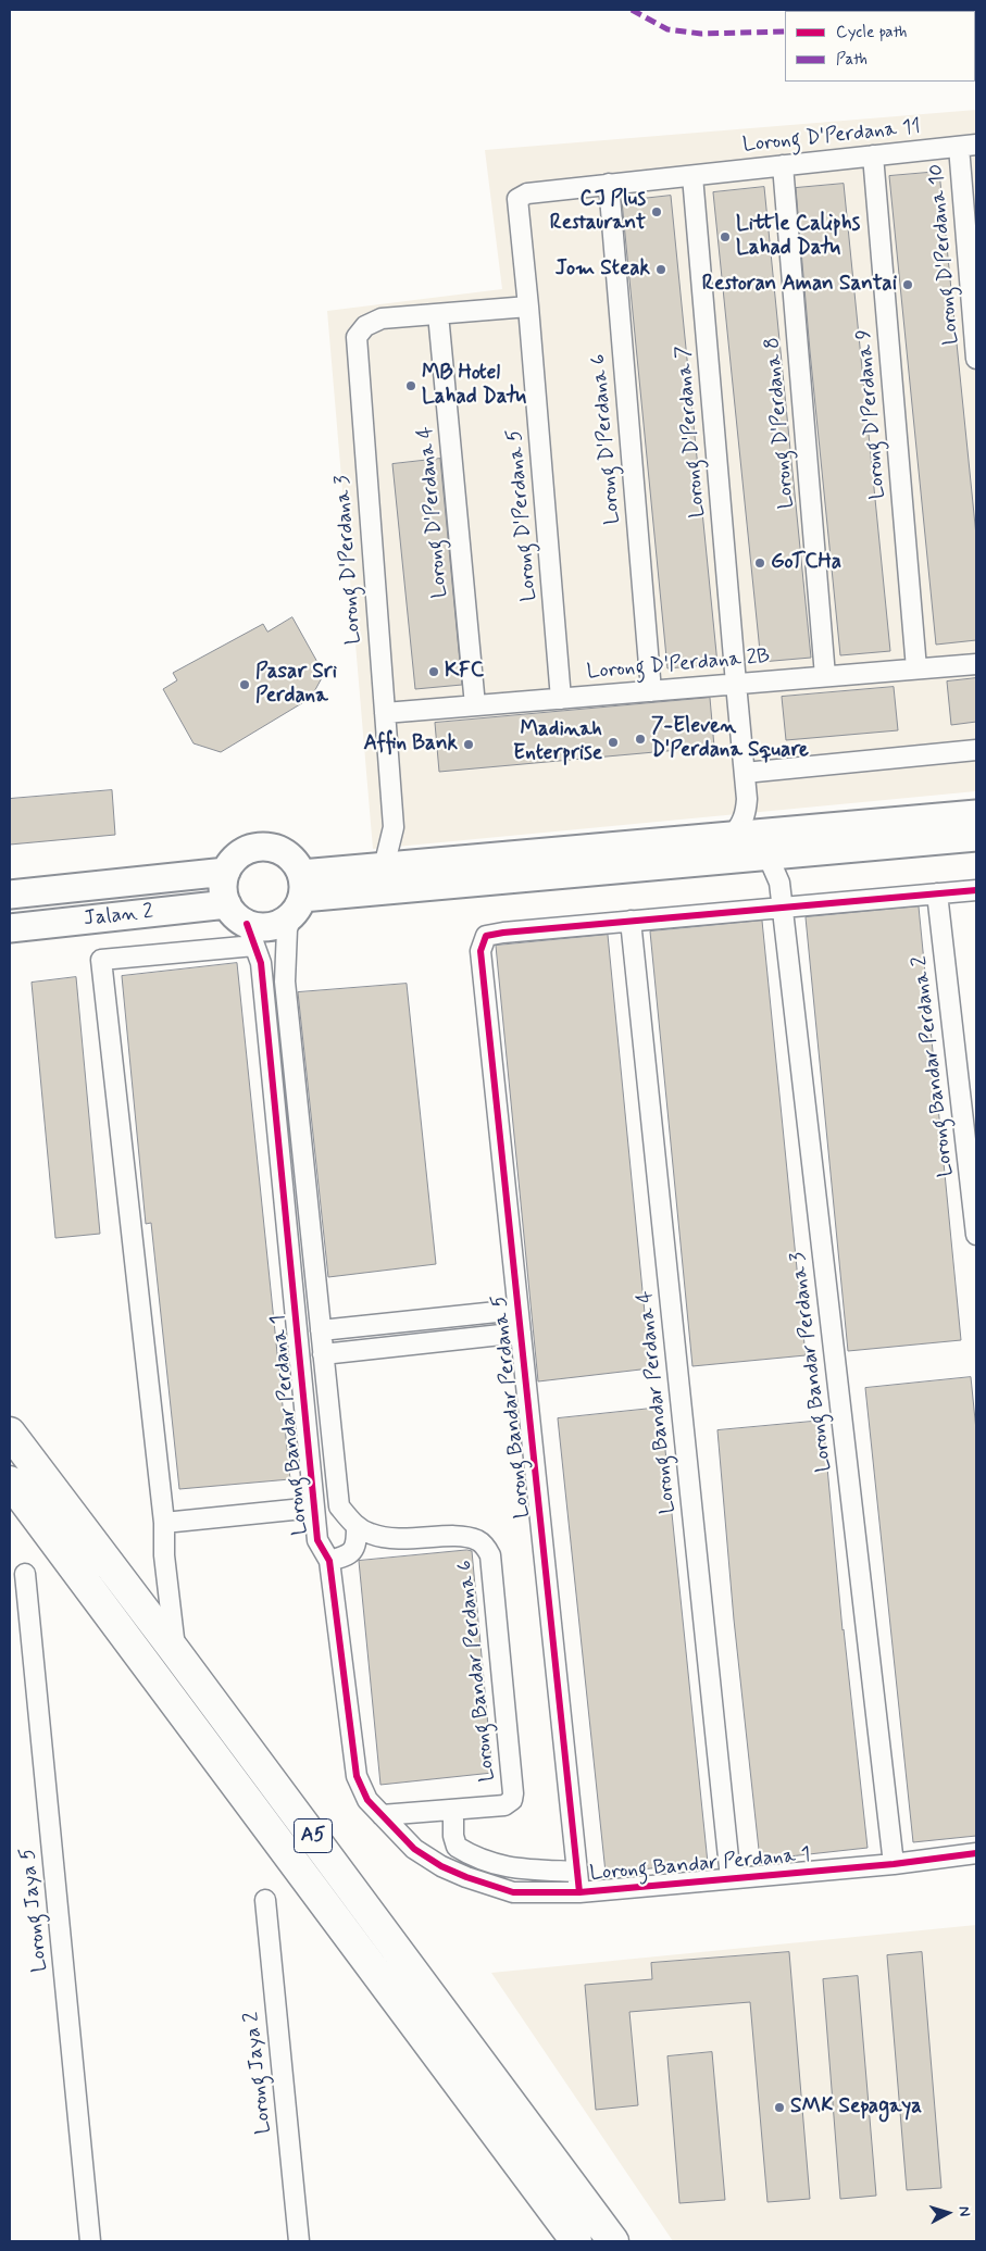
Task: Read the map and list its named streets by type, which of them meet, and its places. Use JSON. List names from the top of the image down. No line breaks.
{"streets":{"highway":["A5"],"street":["Lorong D'Perdana 11","Lorong D'Perdana 10","Lorong D'Perdana 9","Lorong D'Perdana 8","Lorong D'Perdana 7","Lorong D'Perdana 6","Lorong D'Perdana 4","Lorong D'Perdana 5","Lorong D'Perdana 3","Lorong D'Perdana 2B","Jalan 2","Lorong Bandar Perdana 2","Lorong Bandar Perdana 3","Lorong Bandar Perdana 4","Lorong Bandar Perdana 5","Lorong Bandar Perdana 1","Lorong Bandar Perdana 6","Lorong Jaya 5","Lorong Jaya 2"]},"crossings":[["Lorong D'Perdana 11","Lorong D'Perdana 10"],["Lorong D'Perdana 11","Lorong D'Perdana 9"],["Lorong D'Perdana 11","Lorong D'Perdana 8"],["Lorong D'Perdana 11","Lorong D'Perdana 7"],["Lorong D'Perdana 11","Lorong D'Perdana 6"],["Lorong D'Perdana 11","Lorong D'Perdana 5"],["Lorong D'Perdana 9","Lorong D'Perdana 2B"],["Lorong D'Perdana 8","Lorong D'Perdana 2B"],["Lorong D'Perdana 7","Lorong D'Perdana 2B"],["Lorong D'Perdana 6","Lorong D'Perdana 2B"],["Lorong D'Perdana 4","Lorong D'Perdana 3"],["Lorong D'Perdana 4","Lorong D'Perdana 2B"],["Lorong D'Perdana 5","Lorong D'Perdana 2B"],["Lorong D'Perdana 3","Lorong D'Perdana 2B"],["Jalan 2","Lorong Bandar Perdana 1"],["Jalan 2","Lorong Bandar Perdana 6"],["Lorong Bandar Perdana 3","Lorong Bandar Perdana 1"],["Lorong Bandar Perdana 4","Lorong Bandar Perdana 5"],["Lorong Bandar Perdana 4","Lorong Bandar Perdana 1"],["Lorong Bandar Perdana 5","Lorong Bandar Perdana 1"],["Lorong Bandar Perdana 1","Lorong Bandar Perdana 6"]],"places":["CJ Plus Restaurant","Little Caliphs Lahad Datu","Jom Steak","Restoran Aman Santai","MB Hotel Lahad Datu","GoTCHa","KFC","Pasar Sri Perdana","7-Eleven D'Perdana Square","Madinah Enterprise","Affin Bank","SMK Sepagaya"],"legend":["Cycle path","Path"],"north":"right"}
